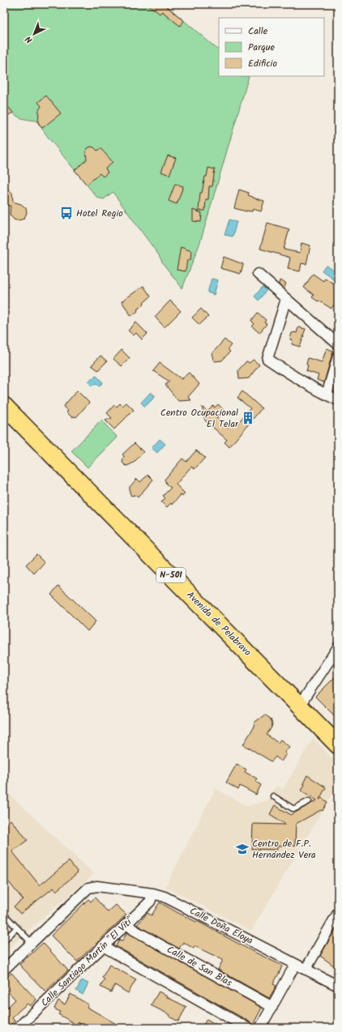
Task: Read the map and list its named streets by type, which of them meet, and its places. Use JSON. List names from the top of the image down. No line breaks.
{"streets":{"highway":["N-501","Avenida de Pelabravo"],"street":["Calle Doña Eloya","Calle Santiago Martín \"El Viti\"","Calle de San Blas"]},"crossings":[["Calle Doña Eloya","Calle Santiago Martín \"El Viti\""],["Calle Santiago Martín \"El Viti\"","Calle de San Blas"]],"places":{"bus stop":["Hotel Regio"],"building":["Centro Ocupacional El Telar"],"school or university":["Centro de F.P. Hernández Vera"]},"legend":["Calle","Parque","Edificio"],"north":"bottom left"}
